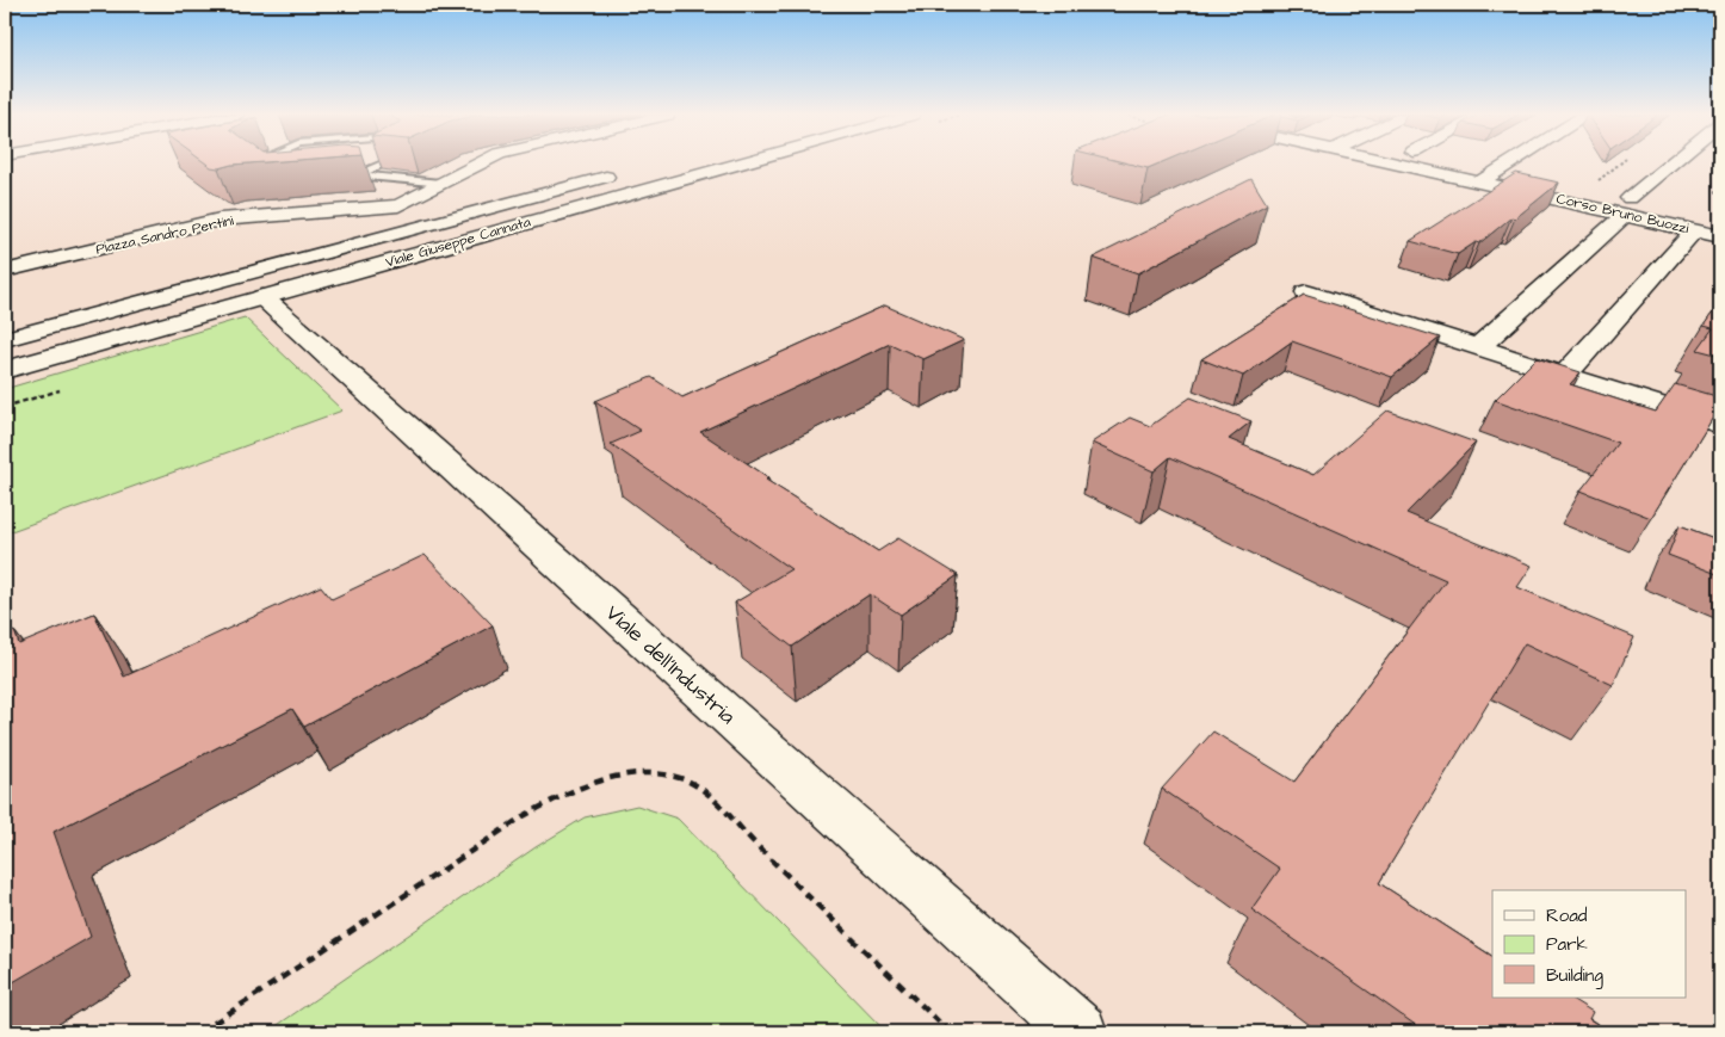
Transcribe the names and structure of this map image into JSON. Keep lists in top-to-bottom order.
{
  "streets": {
    "street": [
      "Corso Bruno Buozzi",
      "Piazza Sandro Pertini",
      "Viale Giuseppe Cannata",
      "Viale dell'Industria"
    ]
  },
  "crossings": [
    ["Viale Giuseppe Cannata", "Viale dell'Industria"]
  ],
  "legend": ["Road", "Park", "Building"]
}
